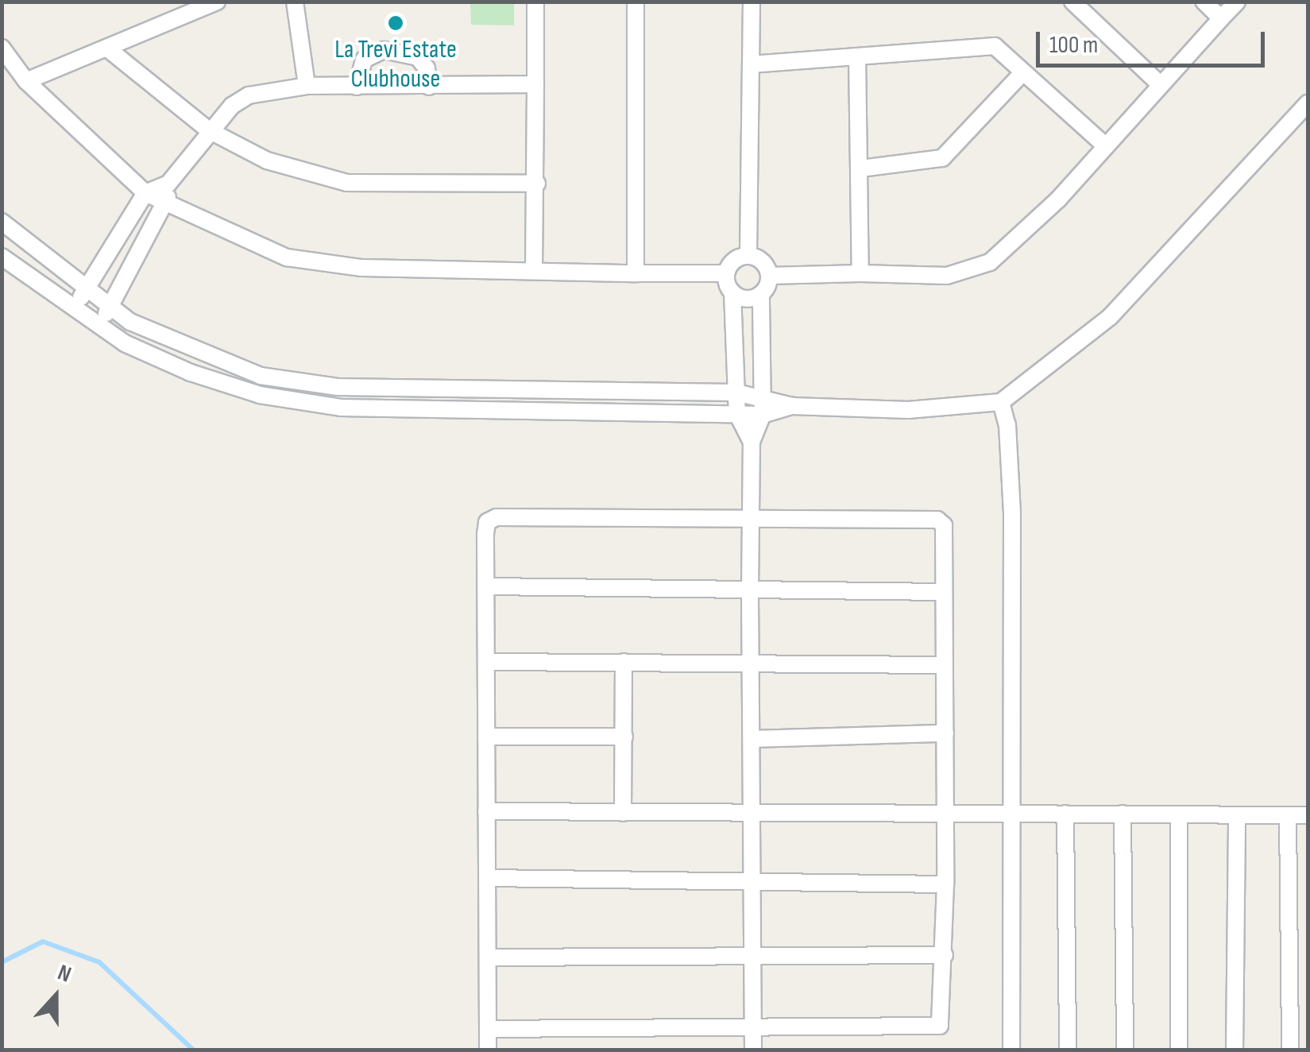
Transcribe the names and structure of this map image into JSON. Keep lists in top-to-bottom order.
{
  "places": ["La Trevi Estate Clubhouse"],
  "scale_bar": "100 m",
  "north": "top"
}
